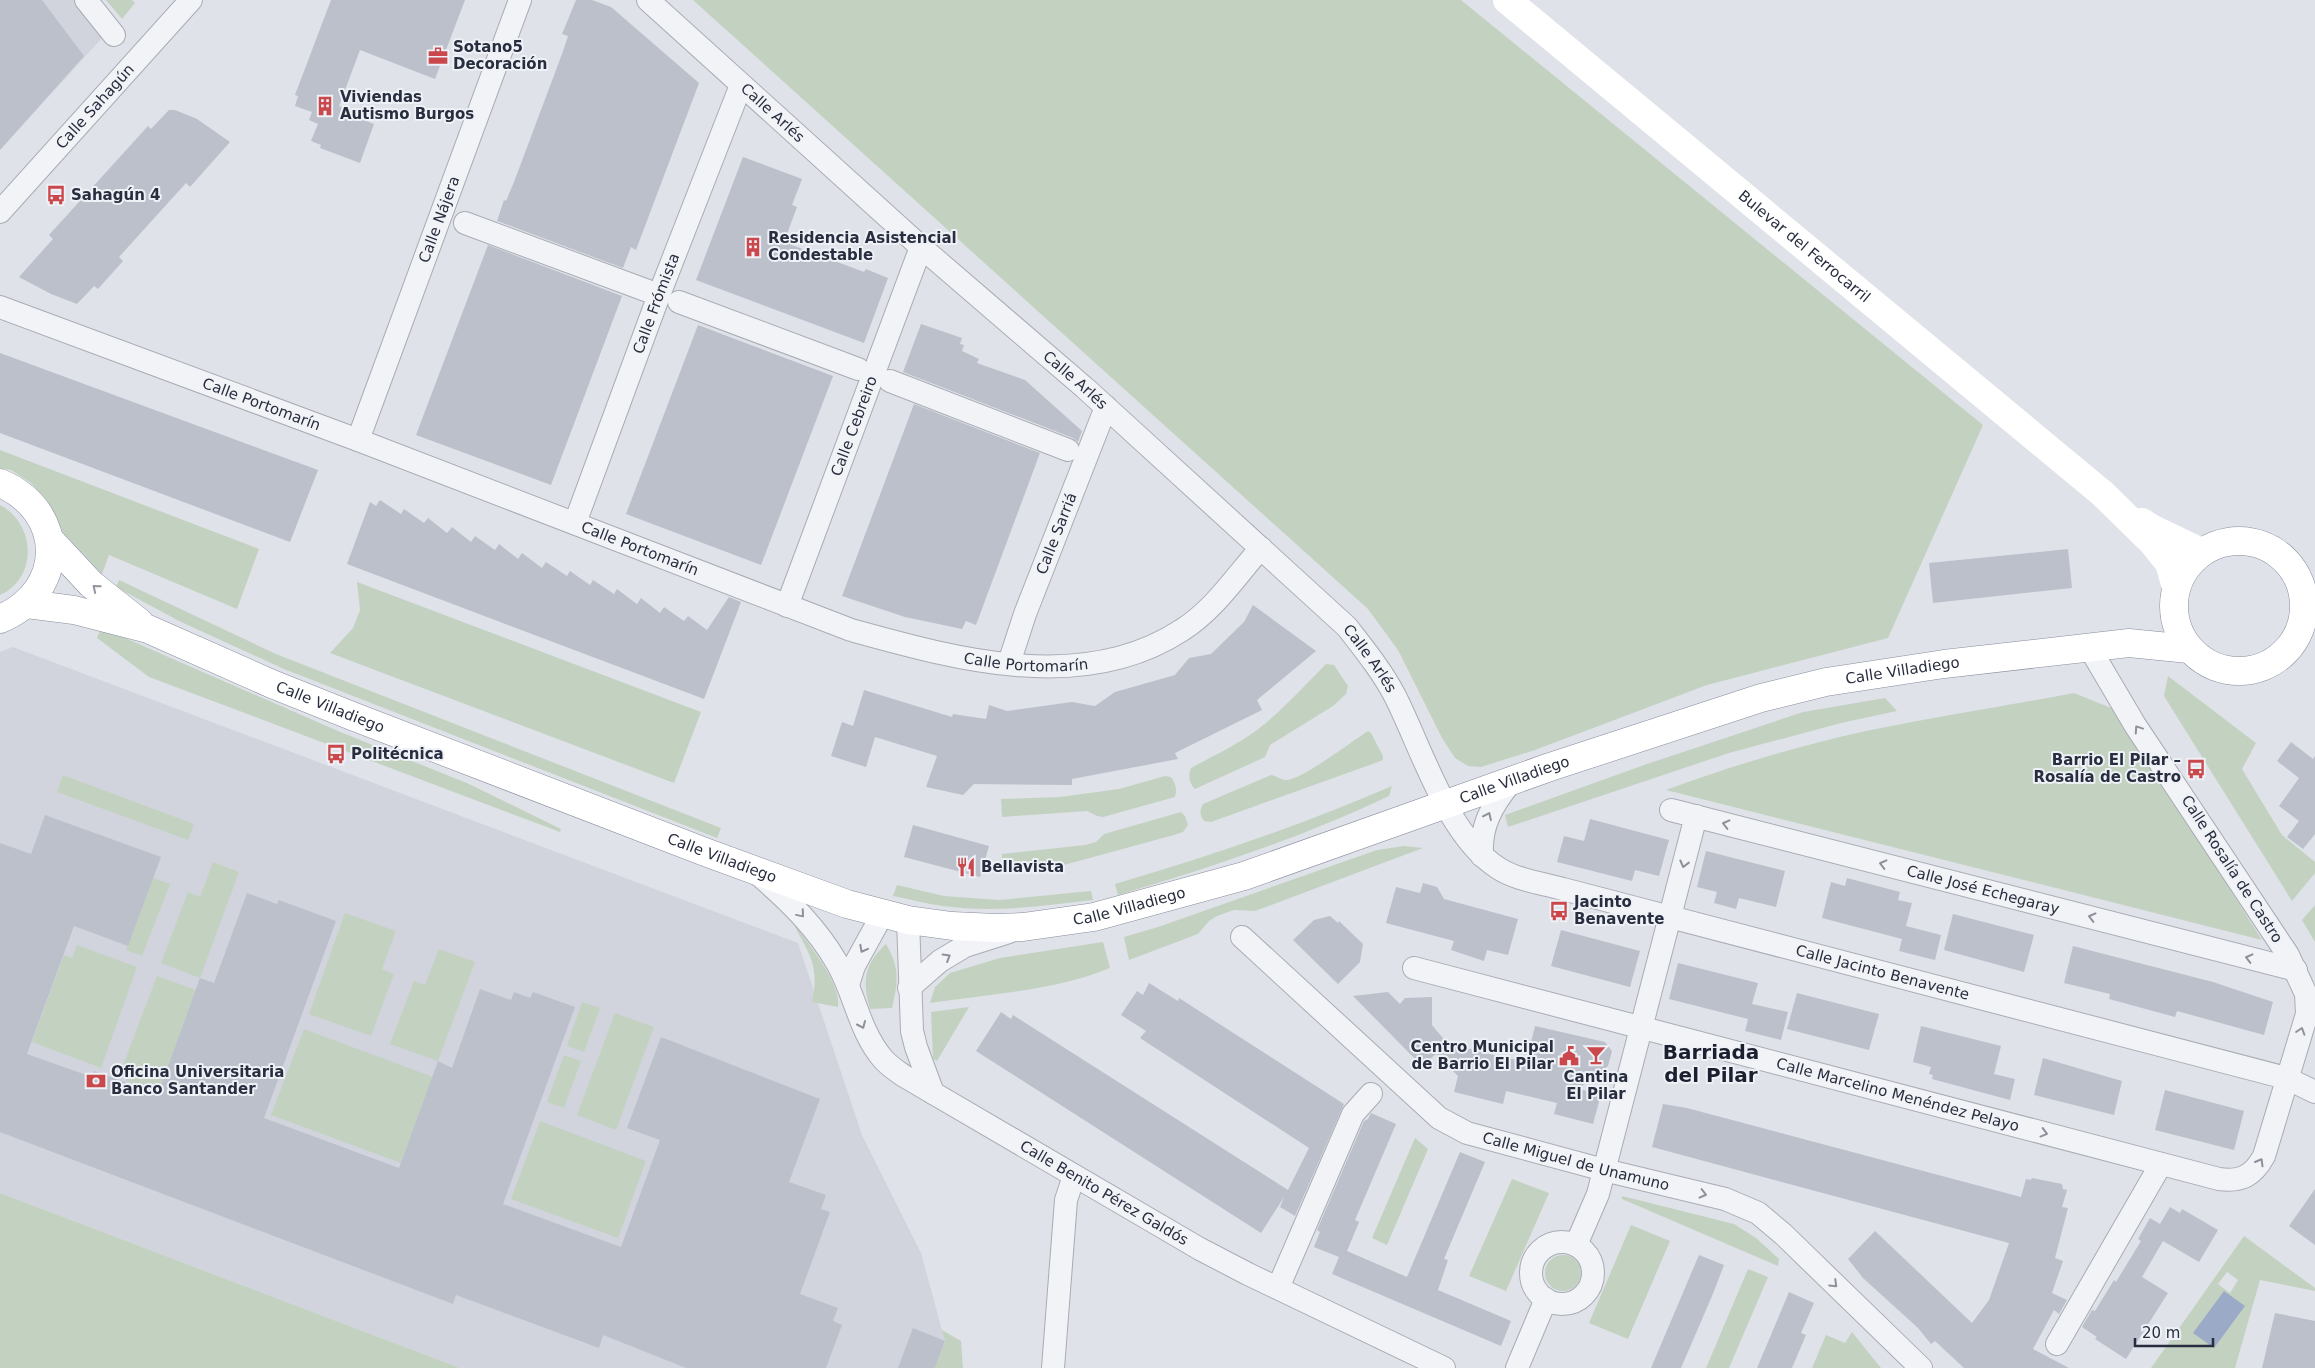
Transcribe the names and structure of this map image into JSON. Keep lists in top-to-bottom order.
{
  "streets": {
    "main road": ["Bulevar del Ferrocarril", "Calle Villadiego"],
    "street": [
      "Calle Sahagún",
      "Calle Arlés",
      "Calle Nájera",
      "Calle Frómista",
      "Calle Portomarín",
      "Calle Cebreiro",
      "Calle Sarriá",
      "Calle Rosalía de Castro",
      "Calle José Echegaray",
      "Calle Jacinto Benavente",
      "Calle Marcelino Menéndez Pelayo",
      "Calle Miguel de Unamuno",
      "Calle Benito Pérez Galdós"
    ]
  },
  "crossings": [
    ["Calle Arlés", "Calle Frómista"],
    ["Calle Arlés", "Calle Portomarín"],
    ["Calle Arlés", "Calle Cebreiro"],
    ["Calle Arlés", "Calle Sarriá"],
    ["Calle Arlés", "Calle Villadiego"],
    ["Calle Arlés", "Calle Jacinto Benavente"],
    ["Calle Nájera", "Calle Portomarín"],
    ["Bulevar del Ferrocarril", "Calle Villadiego"],
    ["Calle Frómista", "Calle Portomarín"],
    ["Calle Portomarín", "Calle Cebreiro"],
    ["Calle Portomarín", "Calle Sarriá"],
    ["Calle Villadiego", "Calle Rosalía de Castro"],
    ["Calle Villadiego", "Calle Jacinto Benavente"],
    ["Calle Villadiego", "Calle Benito Pérez Galdós"],
    ["Calle Rosalía de Castro", "Calle José Echegaray"],
    ["Calle Rosalía de Castro", "Calle Jacinto Benavente"],
    ["Calle Rosalía de Castro", "Calle Marcelino Menéndez Pelayo"],
    ["Calle Jacinto Benavente", "Calle Marcelino Menéndez Pelayo"]
  ],
  "one_way": [
    "Calle Rosalía de Castro",
    "Calle José Echegaray",
    "Calle Marcelino Menéndez Pelayo",
    "Calle Miguel de Unamuno"
  ],
  "districts": ["Barriada del Pilar"],
  "places": {
    "office": ["Sotano5 Decoración"],
    "building": ["Viviendas Autismo Burgos", "Residencia Asistencial Condestable"],
    "bus stop": [
      "Sahagún 4",
      "Politécnica",
      "Barrio El Pilar – Rosalía de Castro",
      "Jacinto Benavente"
    ],
    "restaurant": ["Bellavista"],
    "bar": ["Cantina El Pilar"],
    "public building": ["Centro Municipal de Barrio El Pilar"],
    "bank": ["Oficina Universitaria Banco Santander"]
  },
  "scale_bar": "20 m"
}
